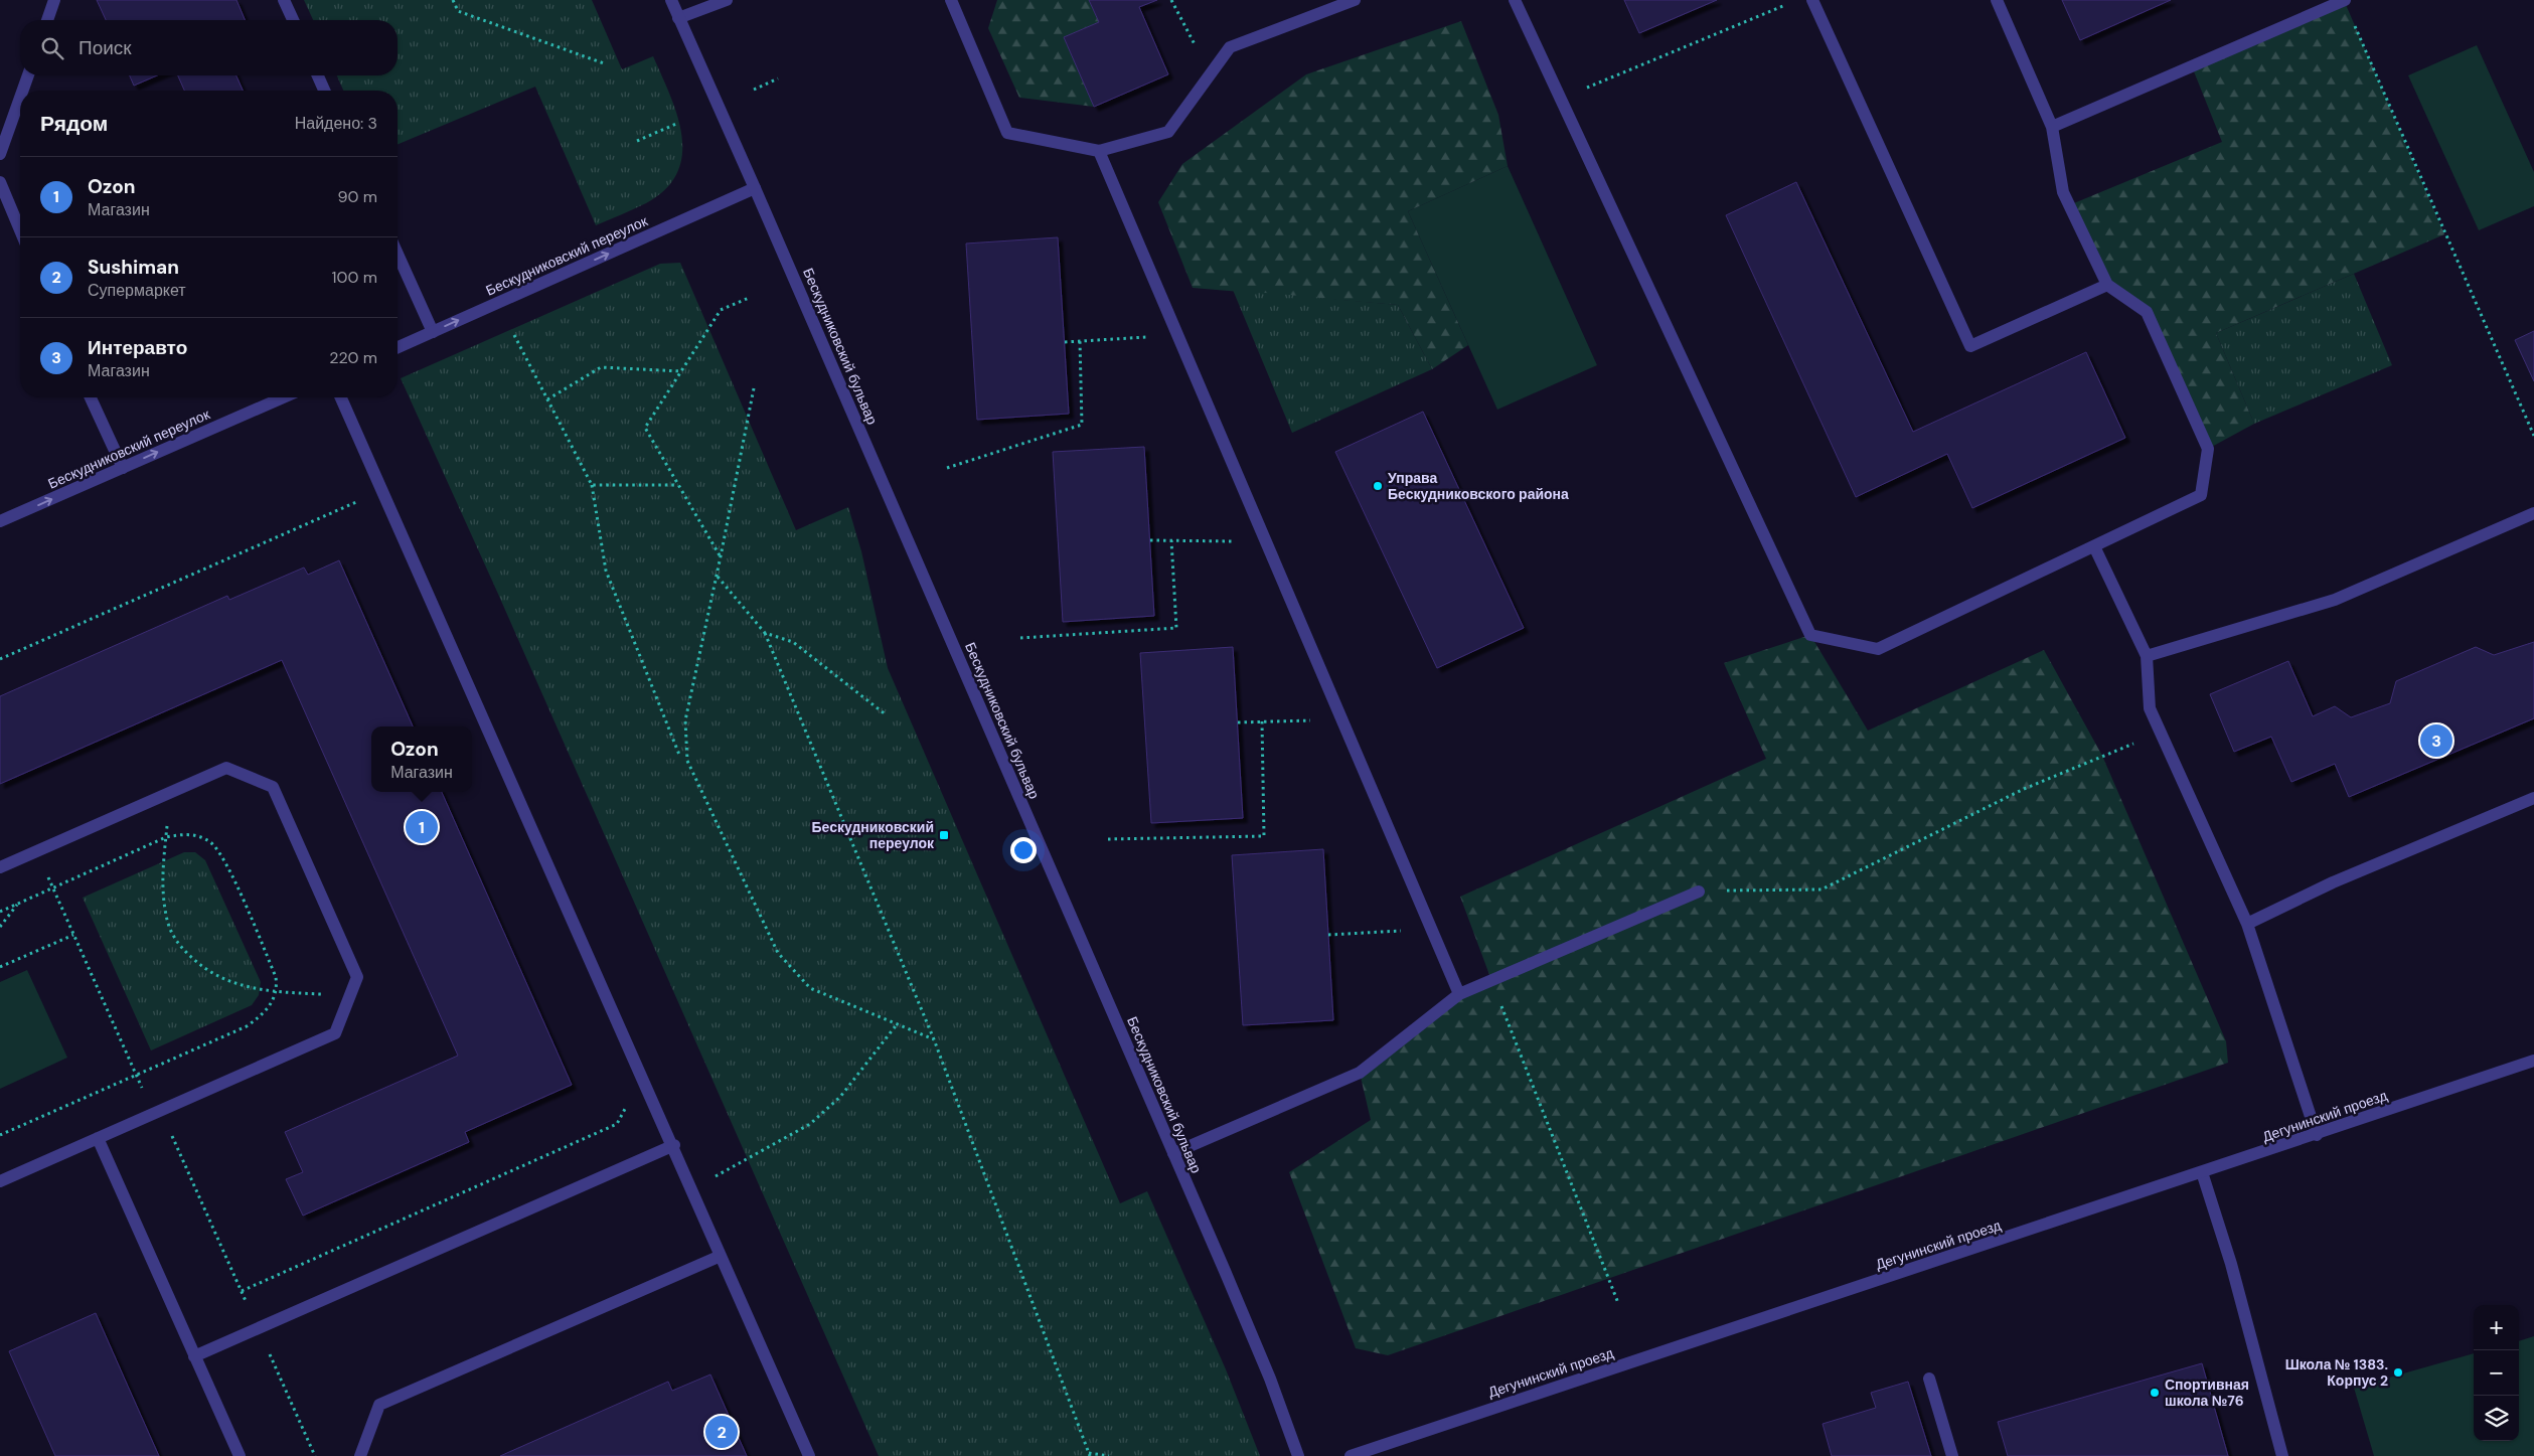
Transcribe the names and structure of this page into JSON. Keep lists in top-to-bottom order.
{
  "streets": {
    "street": ["Бескудниковский переулок", "Бескудниковский бульвар", "Дегунинский проезд"]
  },
  "crossings": [
    ["Бескудниковский переулок", "Бескудниковский бульвар"]
  ],
  "one_way": ["Бескудниковский переулок"],
  "places": {
    "other": ["Управа Бескудниковского района", "Школа № 1383. Корпус 2", "Спортивная школа №76"],
    "transit": ["Бескудниковский переулок"]
  },
  "page": {
    "search": "Поиск",
    "heading": ["Рядом", "Найдено: 3"],
    "list": [
      {
        "mark": "1",
        "name": "Ozon",
        "note": "Магазин",
        "value": "90 m"
      },
      {
        "mark": "2",
        "name": "Sushiman",
        "note": "Супермаркет",
        "value": "100 m"
      },
      {
        "mark": "3",
        "name": "Интеравто",
        "note": "Магазин",
        "value": "220 m"
      }
    ],
    "pins": ["3", "1", "2"],
    "popup": ["Ozon", "Магазин"],
    "map_buttons": ["+", "−"]
  }
}
